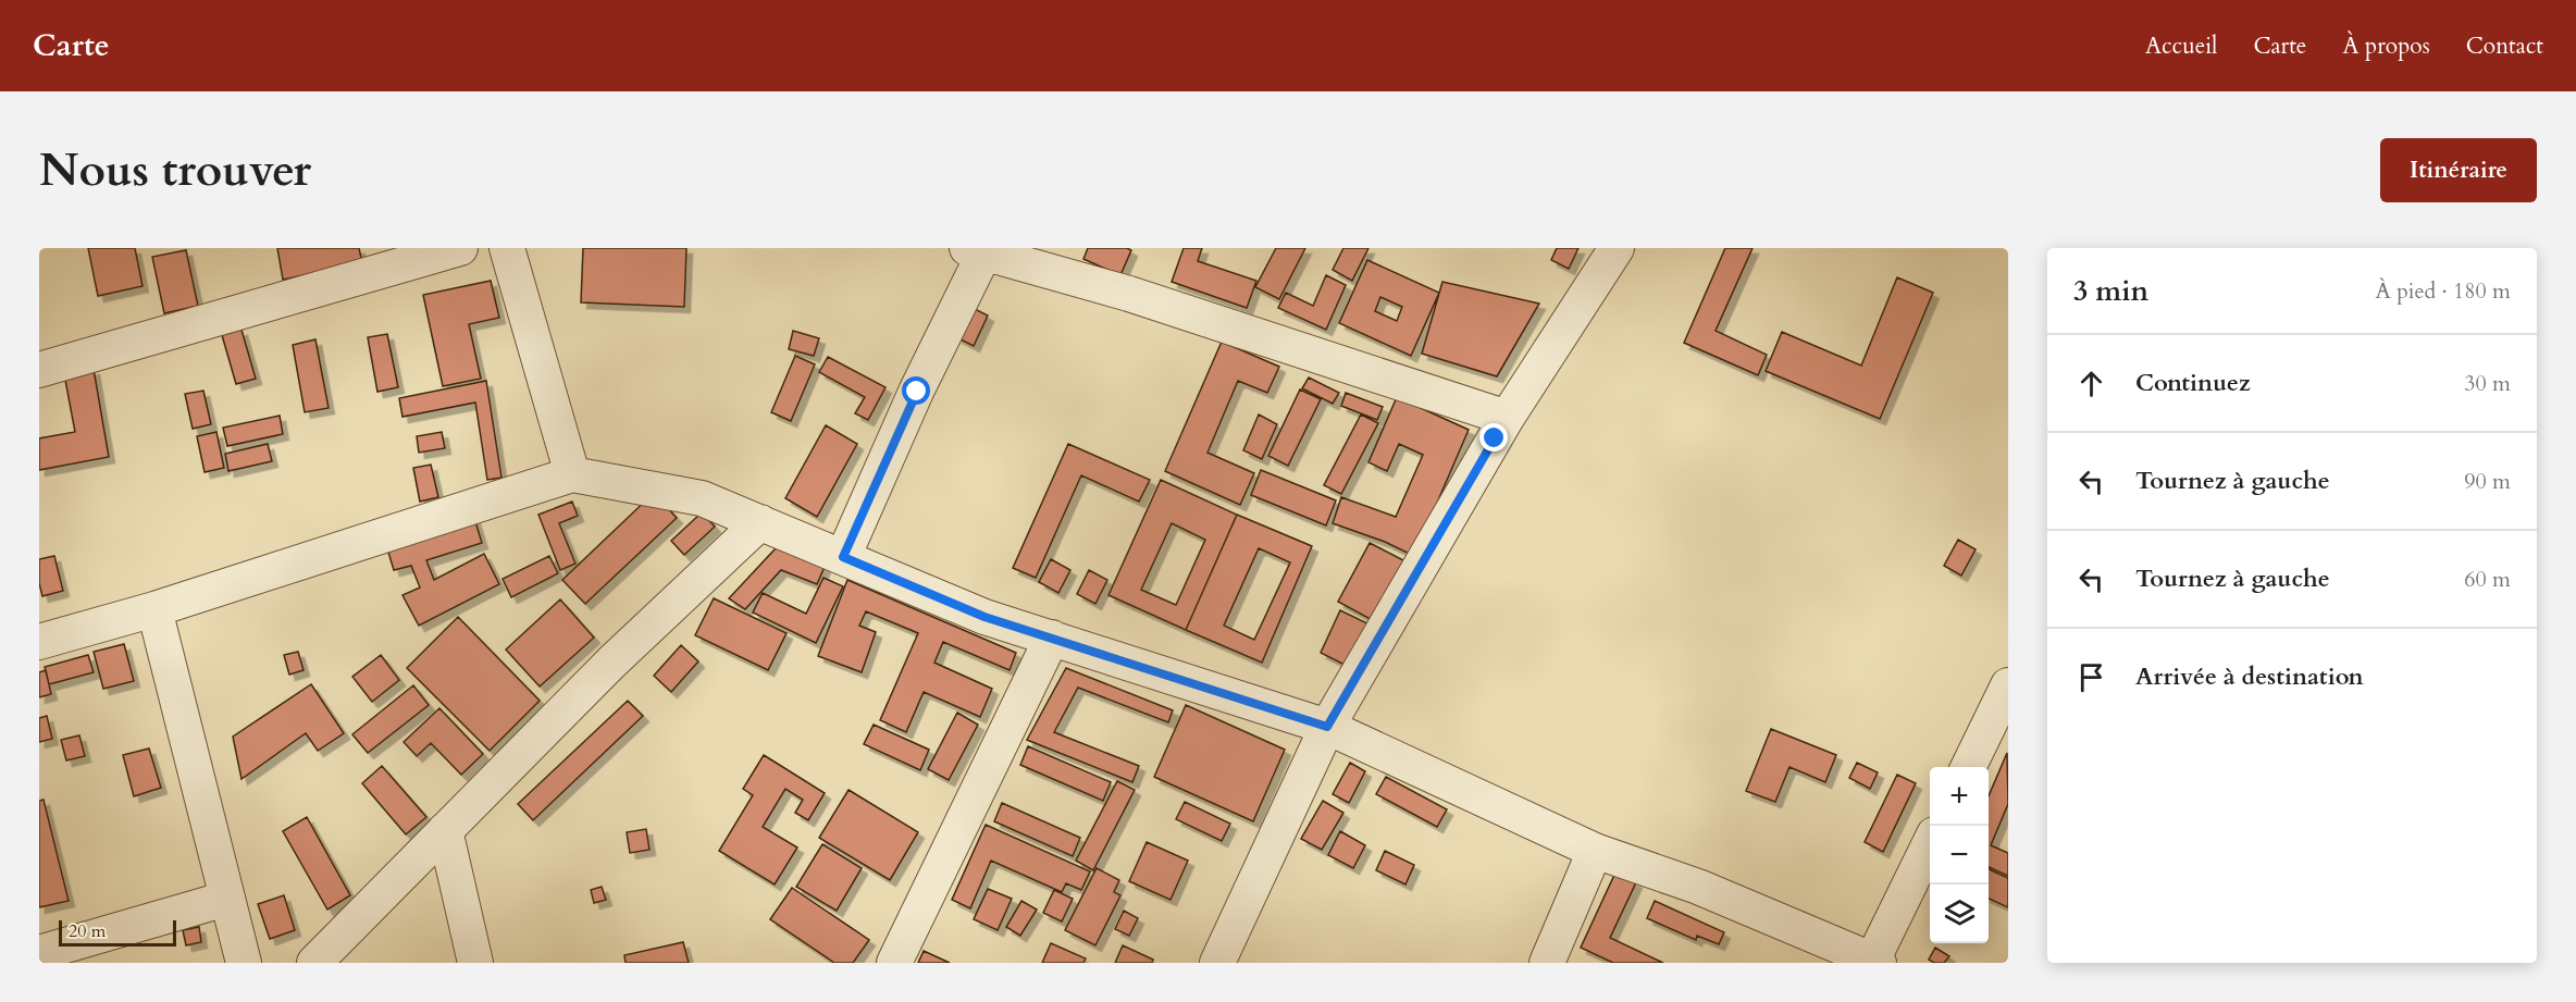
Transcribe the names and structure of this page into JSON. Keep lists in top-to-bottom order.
{
  "scale_bar": "20 m",
  "page": {
    "header": "Carte",
    "nav": [
      "Accueil",
      "Carte",
      "À propos",
      "Contact"
    ],
    "buttons": "Itinéraire",
    "title": "Nous trouver",
    "heading": ["3 min", "À pied · 180 m"],
    "list": [
      ["Continuez", "30 m"],
      ["Tournez à gauche", "90 m"],
      ["Tournez à gauche", "60 m"],
      "Arrivée à destination"
    ],
    "map_buttons": ["+", "−"],
    "scale": "20 m"
  }
}
